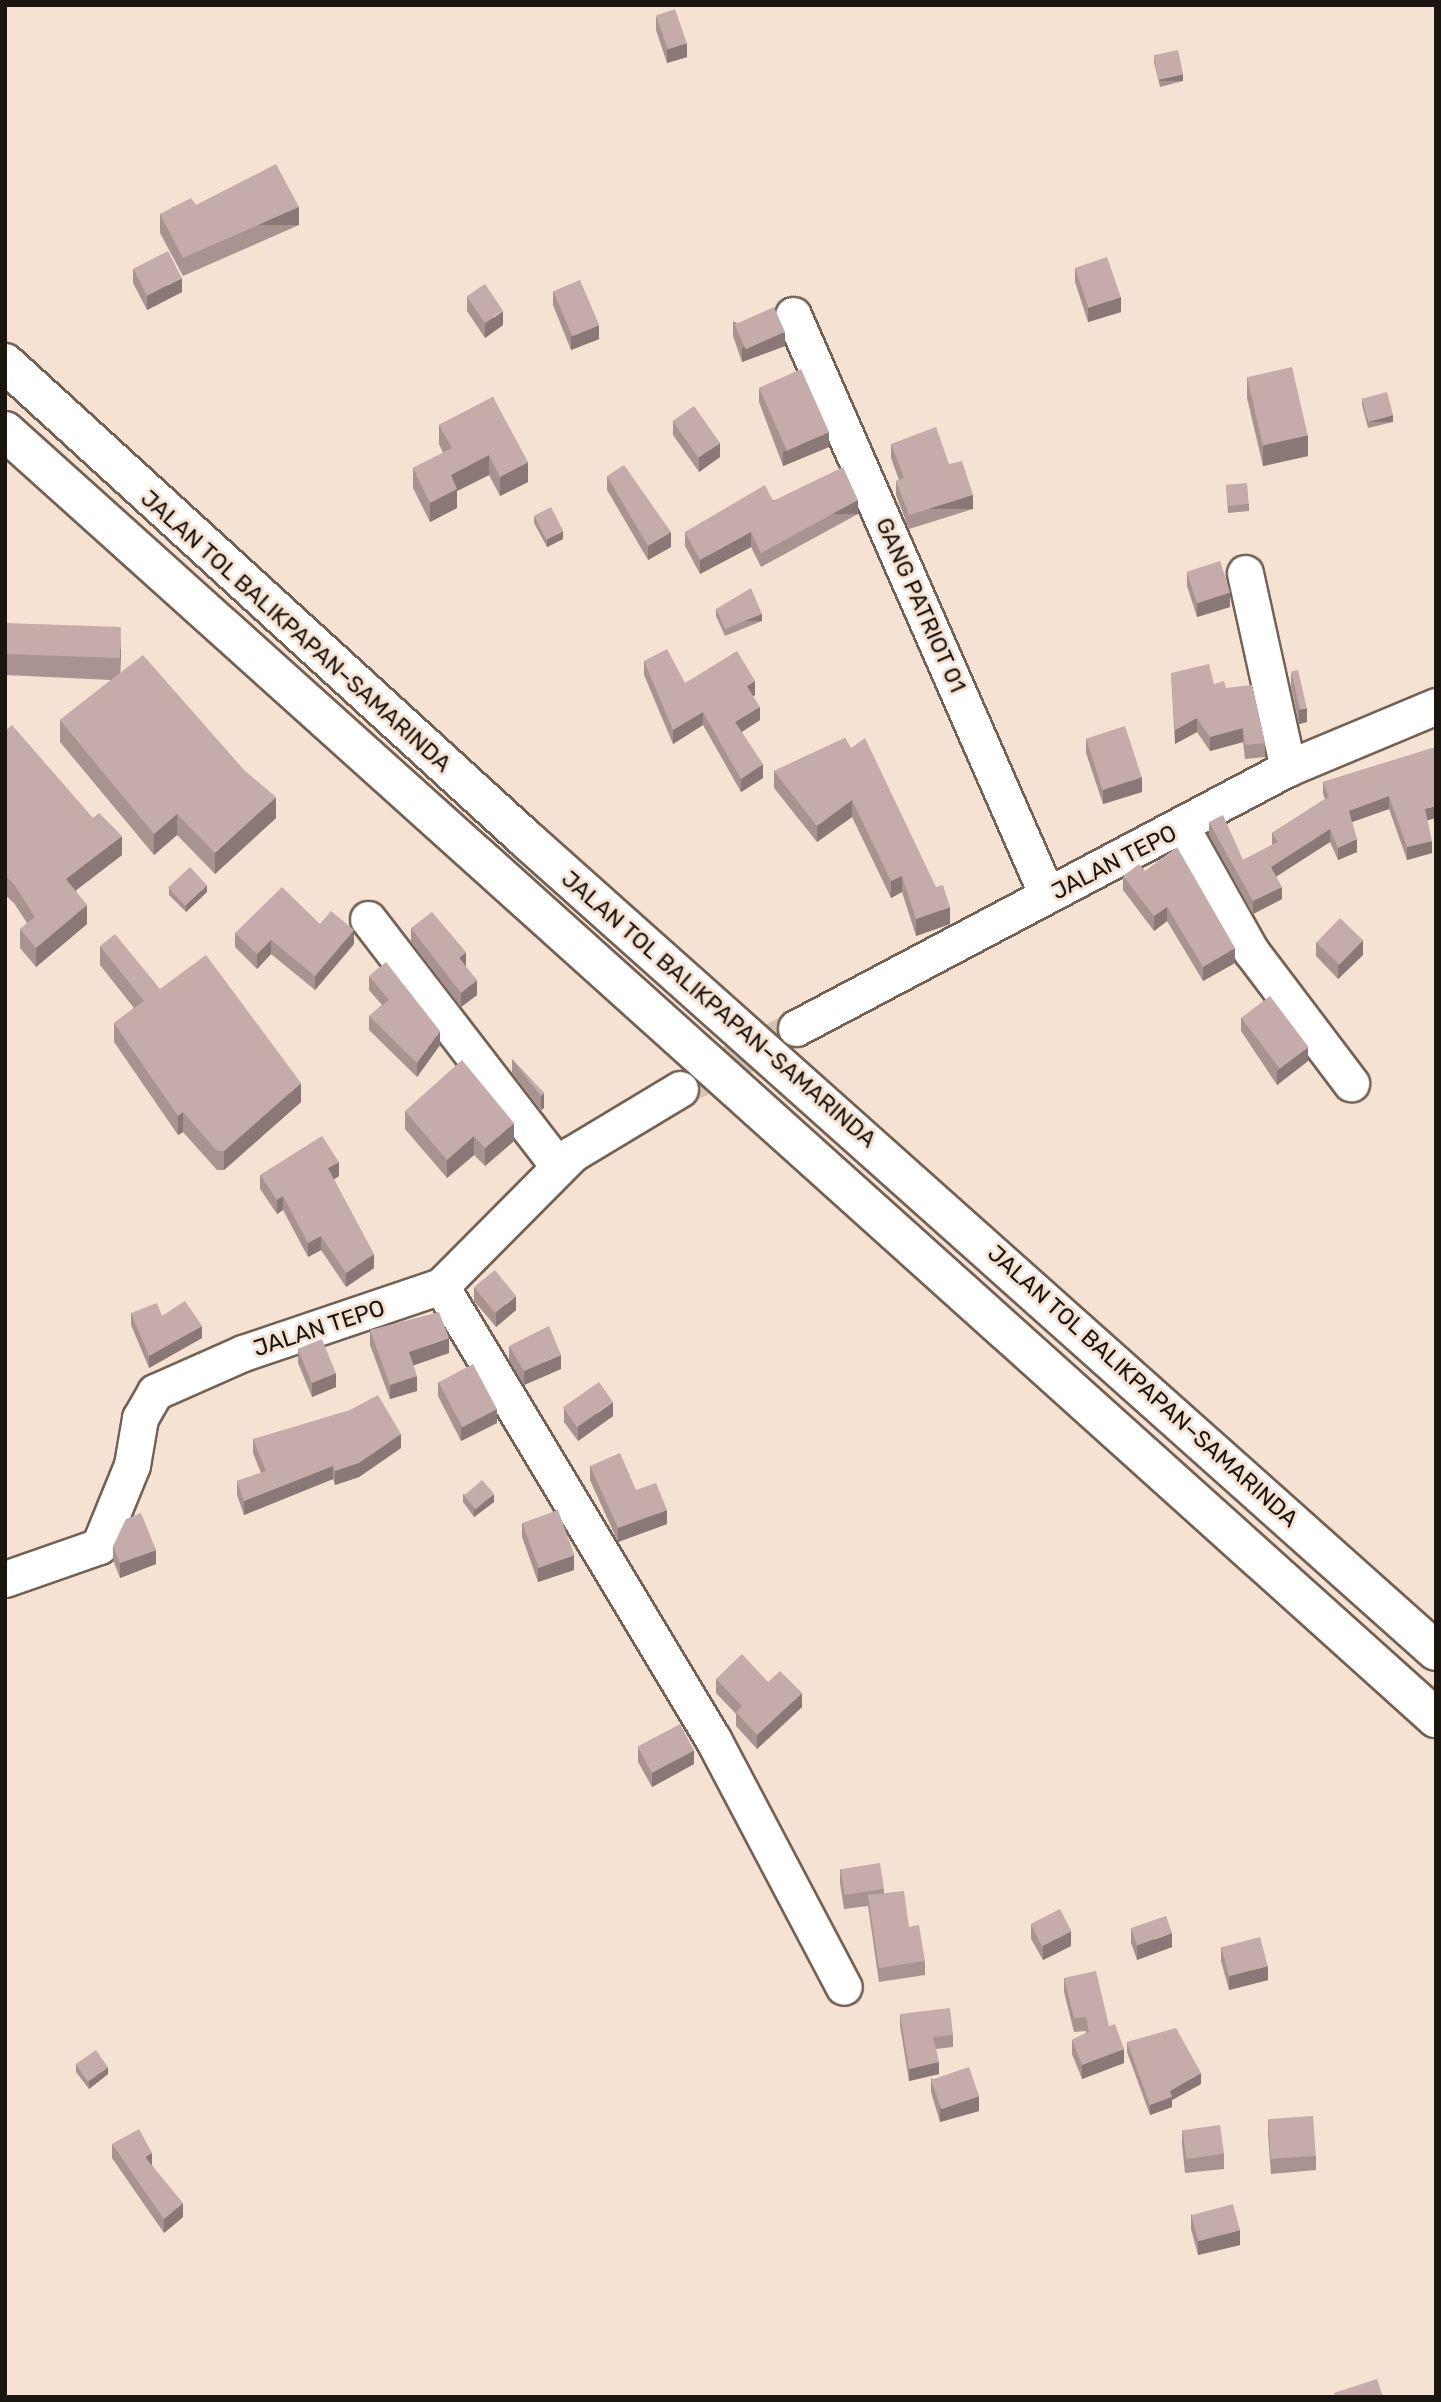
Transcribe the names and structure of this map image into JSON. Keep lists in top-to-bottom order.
{
  "streets": {
    "highway": ["JALAN TOL BALIKPAPAN–SAMARINDA"],
    "street": ["GANG PATRIOT 01", "JALAN TEPO"]
  },
  "crossings": [
    ["GANG PATRIOT 01", "JALAN TEPO"]
  ]
}
